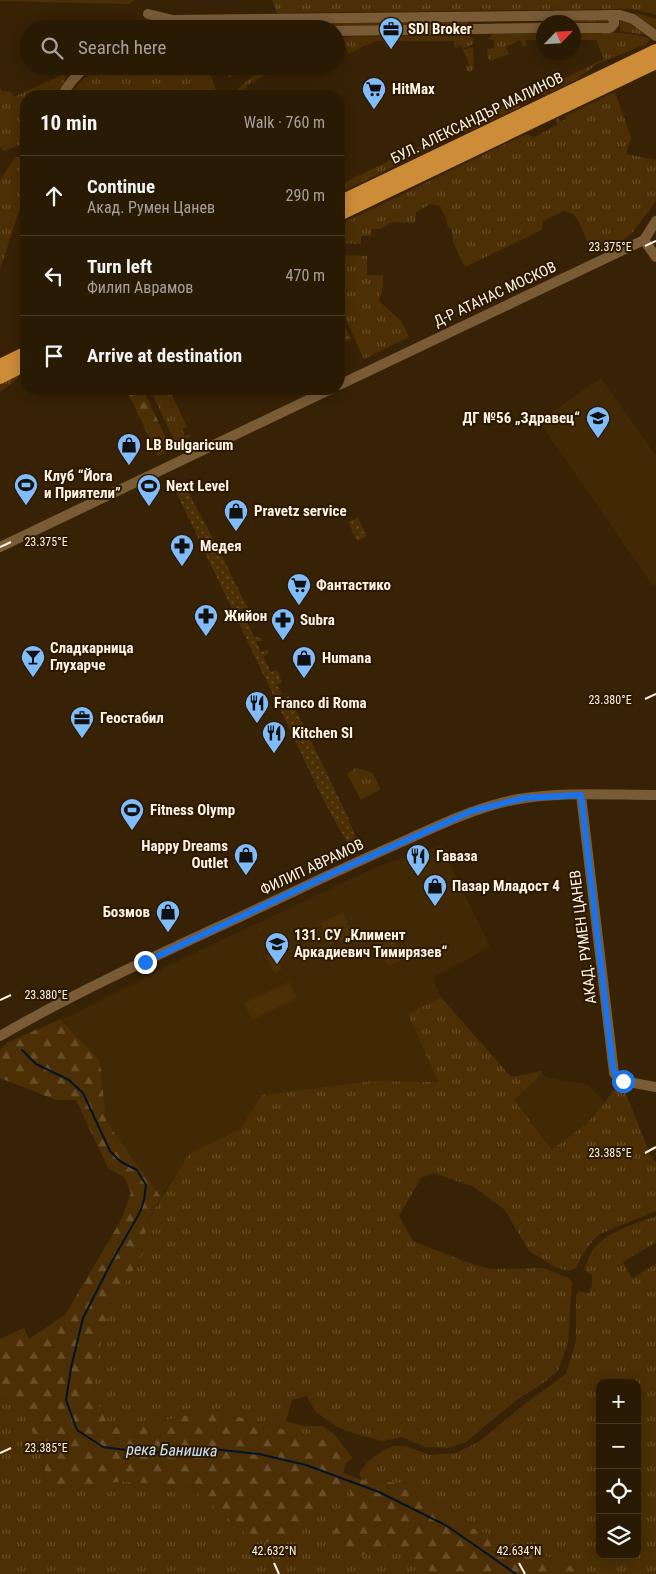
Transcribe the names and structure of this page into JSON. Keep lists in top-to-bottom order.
{
  "streets": {
    "main road": ["БУЛ. АЛЕКСАНДЪР МАЛИНОВ"],
    "street": ["Д-Р АТАНАС МОСКОВ", "ФИЛИП АВРАМОВ", "АКАД. РУМЕН ЦАНЕВ"]
  },
  "crossings": [
    ["ФИЛИП АВРАМОВ", "АКАД. РУМЕН ЦАНЕВ"]
  ],
  "water": ["река Банишка"],
  "places": {
    "office": ["SDI Broker", "Геостабил"],
    "supermarket": ["HitMax", "Фантастико"],
    "school or university": ["ДГ №56 „Здравец“", "131. СУ „Климент Аркадиевич Тимирязев“"],
    "shop": [
      "LB Bulgaricum",
      "Pravetz service",
      "Humana",
      "Happy Dreams Outlet",
      "Пазар Младост 4",
      "Бозмов"
    ],
    "sports": ["Клуб “Йога и Приятели”", "Next Level", "Fitness Olymp"],
    "pharmacy": ["Медея", "Жийон", "Subra"],
    "bar": ["Сладкарница Глухарче"],
    "restaurant": ["Franco di Roma", "Kitchen SI", "Гаваза"]
  },
  "north": "top right",
  "page": {
    "search": "Search here",
    "heading": ["10 min", "Walk · 760 m"],
    "list": [
      ["Continue", "Акад. Румен Цанев", "290 m"],
      ["Turn left", "Филип Аврамов", "470 m"],
      "Arrive at destination"
    ],
    "map_buttons": ["+", "−"]
  },
  "coordinates": [
    "23.375°E",
    "23.380°E",
    "23.385°E",
    "42.632°N",
    "42.634°N"
  ]
}
